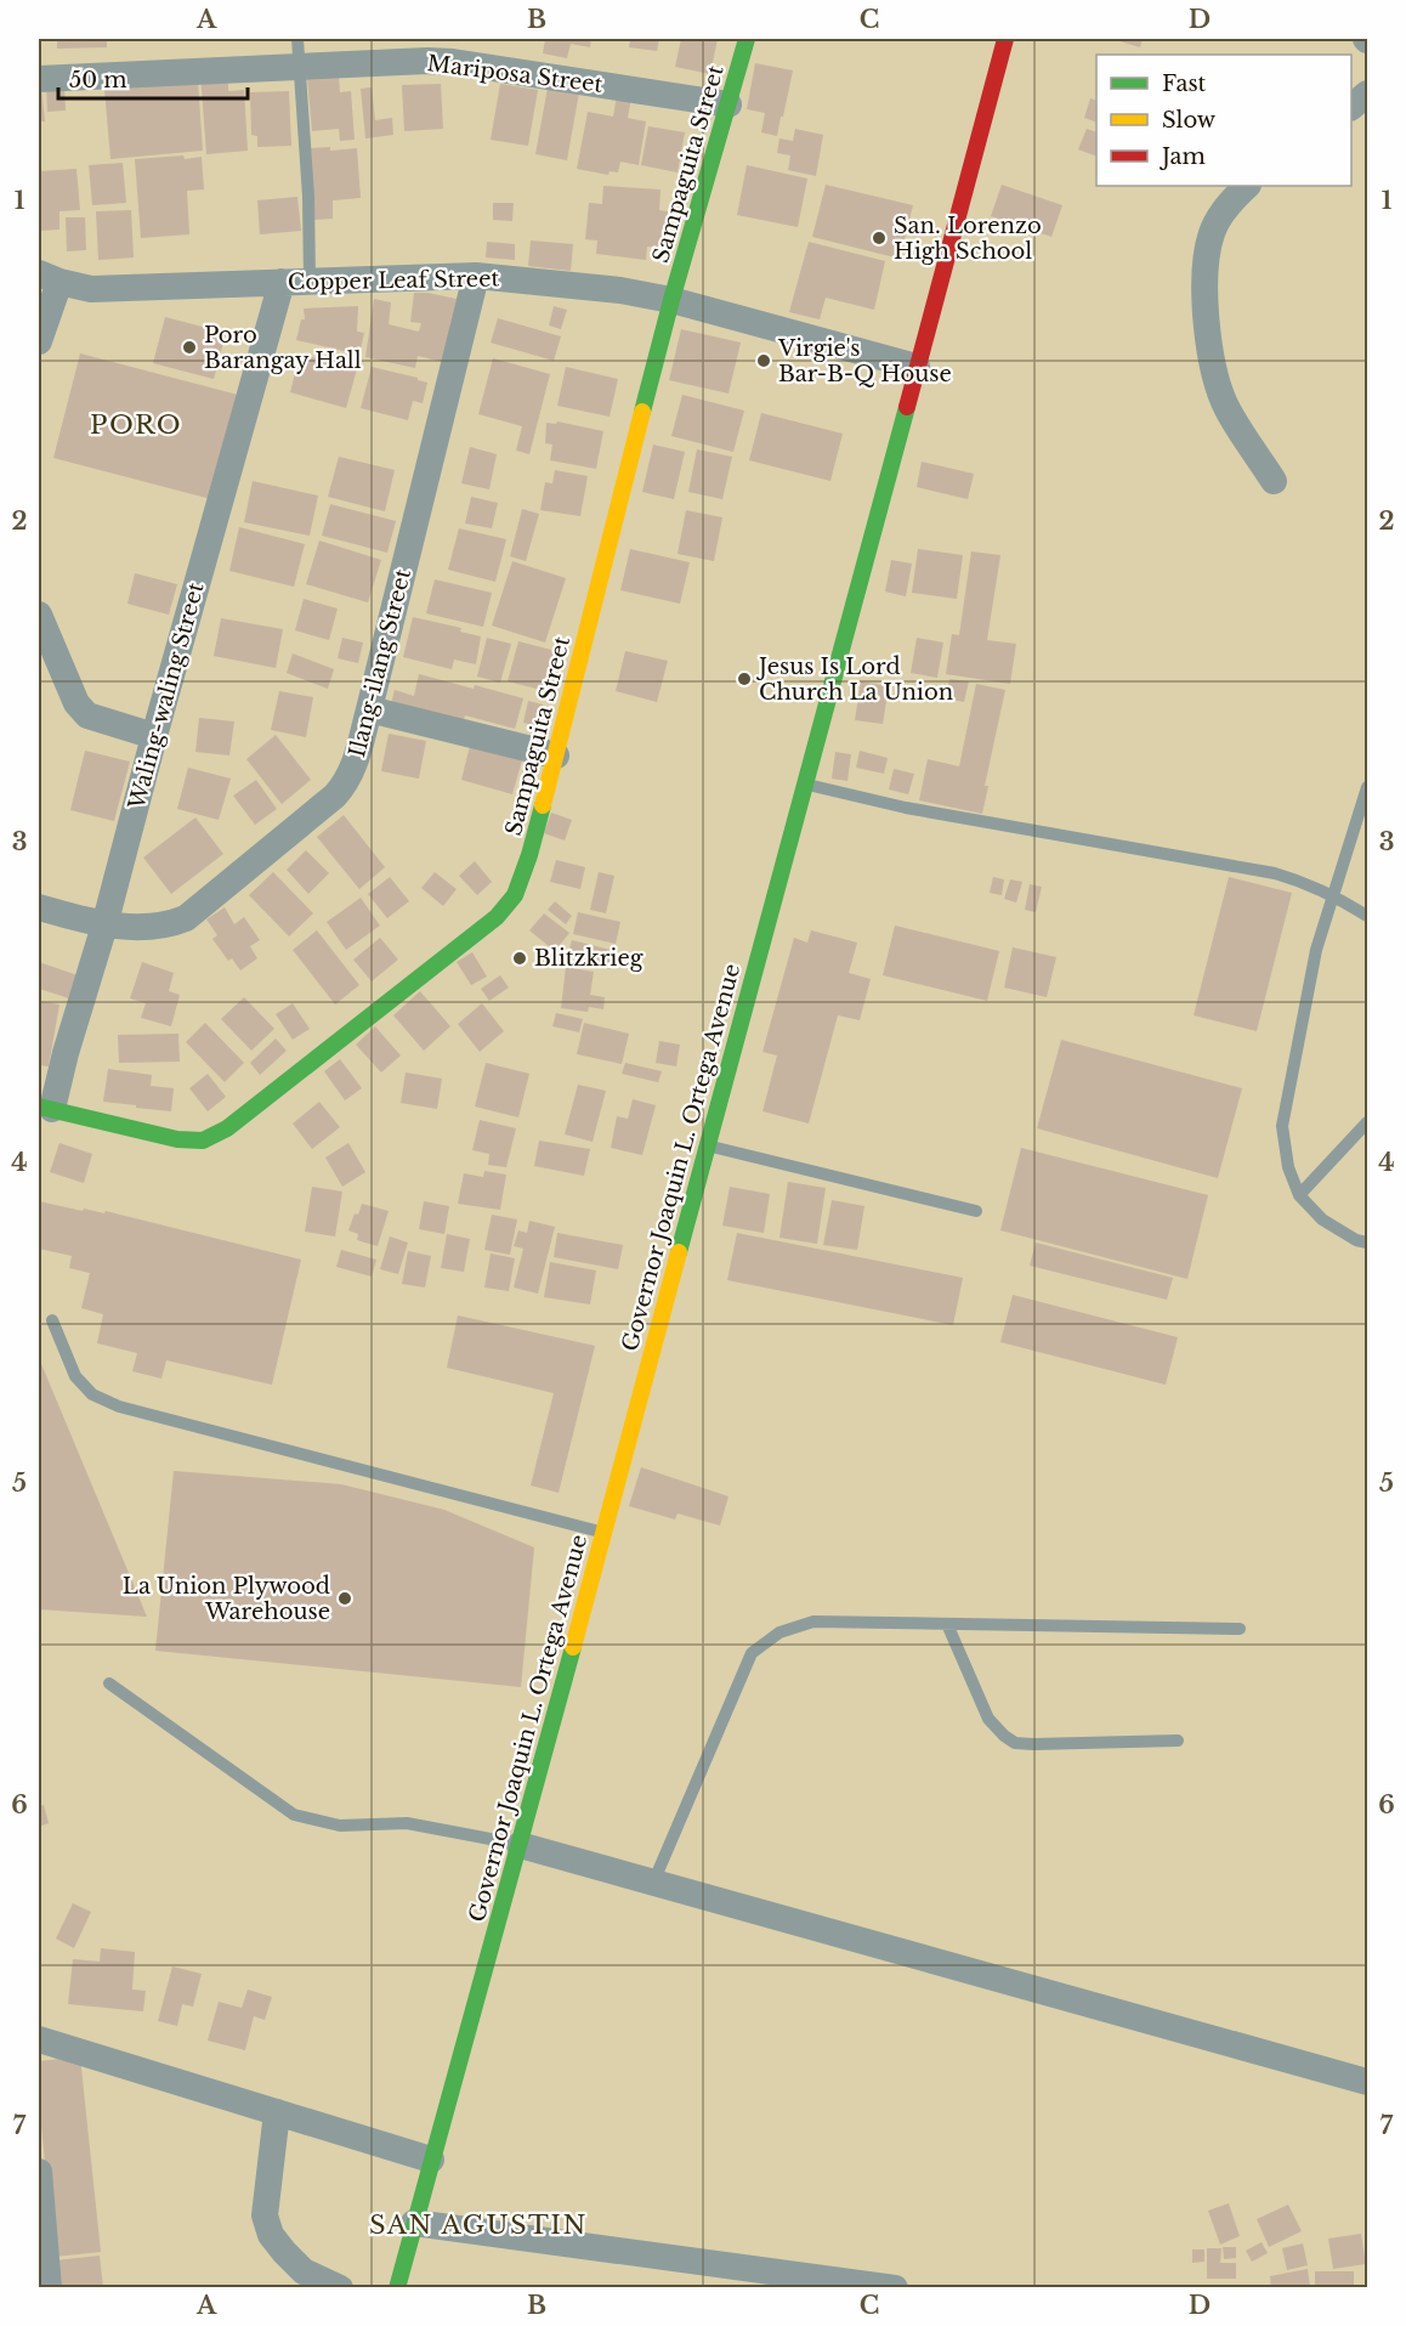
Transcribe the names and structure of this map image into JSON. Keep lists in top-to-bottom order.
{
  "streets": {
    "street": [
      "Mariposa Street",
      "Sampaguita Street",
      "Copper Leaf Street",
      "Ilang-ilang Street",
      "Waling-waling Street",
      "Governor Joaquin L. Ortega Avenue"
    ]
  },
  "crossings": [
    ["Mariposa Street", "Sampaguita Street"],
    ["Sampaguita Street", "Copper Leaf Street"],
    ["Sampaguita Street", "Waling-waling Street"],
    ["Copper Leaf Street", "Ilang-ilang Street"],
    ["Copper Leaf Street", "Waling-waling Street"],
    ["Copper Leaf Street", "Governor Joaquin L. Ortega Avenue"],
    ["Ilang-ilang Street", "Waling-waling Street"]
  ],
  "districts": ["PORO", "SAN AGUSTIN"],
  "places": [
    "San. Lorenzo High School",
    "Poro Barangay Hall",
    "Virgie's Bar-B-Q House",
    "Jesus Is Lord Church La Union",
    "Blitzkrieg",
    "La Union Plywood Warehouse"
  ],
  "legend": ["Fast", "Slow", "Jam"],
  "scale_bar": "50 m",
  "grid": {
    "columns": [
      "A",
      "B",
      "C",
      "D"
    ],
    "rows": [
      "1",
      "2",
      "3",
      "4",
      "5",
      "6",
      "7"
    ]
  }
}
